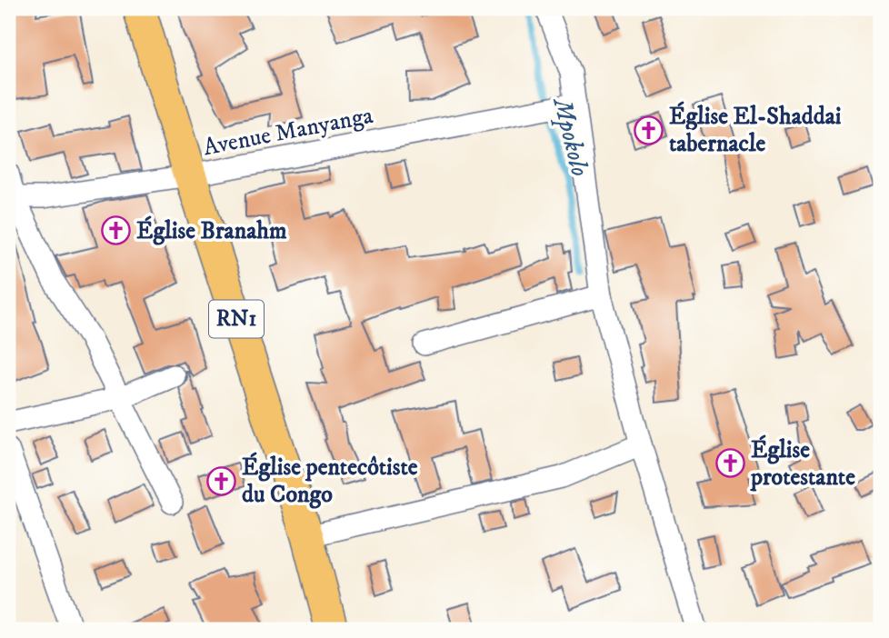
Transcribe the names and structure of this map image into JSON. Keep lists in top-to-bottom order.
{
  "streets": {
    "highway": ["RN1"],
    "street": ["Avenue Manyanga"]
  },
  "crossings": [
    ["Avenue Manyanga", "RN1"]
  ],
  "water": ["Mpokolo"],
  "places": {
    "church": [
      "Église El-Shaddai tabernacle",
      "Église Branahm",
      "Église protestante",
      "Église pentecôtiste du Congo"
    ]
  }
}
